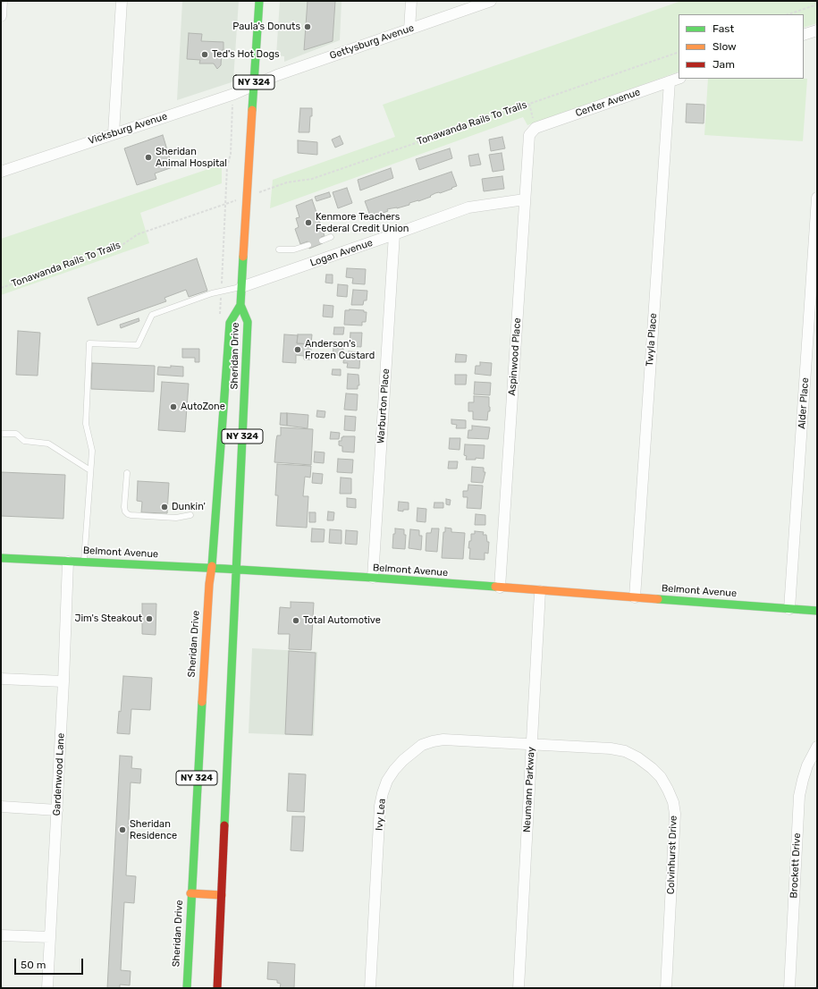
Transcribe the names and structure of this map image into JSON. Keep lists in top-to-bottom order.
{
  "streets": {
    "main road": ["NY 324", "Sheridan Drive", "Belmont Avenue"],
    "street": [
      "Gettysburg Avenue",
      "Center Avenue",
      "Vicksburg Avenue",
      "Logan Avenue",
      "Twyla Place",
      "Aspinwood Place",
      "Alder Place",
      "Warburton Place",
      "Gardenwood Lane",
      "Neumann Parkway",
      "Ivy Lea",
      "Colvinhurst Drive",
      "Brockett Drive"
    ],
    "path": ["Tonawanda Rails To Trails"]
  },
  "crossings": [
    ["Gettysburg Avenue", "Vicksburg Avenue"],
    ["Gettysburg Avenue", "Sheridan Drive"],
    ["Center Avenue", "Twyla Place"],
    ["Center Avenue", "Aspinwood Place"],
    ["Vicksburg Avenue", "Sheridan Drive"],
    ["Logan Avenue", "Sheridan Drive"],
    ["Logan Avenue", "Aspinwood Place"],
    ["Logan Avenue", "Warburton Place"],
    ["Twyla Place", "Belmont Avenue"],
    ["Sheridan Drive", "Belmont Avenue"],
    ["Aspinwood Place", "Belmont Avenue"],
    ["Alder Place", "Belmont Avenue"],
    ["Warburton Place", "Belmont Avenue"],
    ["Belmont Avenue", "Gardenwood Lane"],
    ["Belmont Avenue", "Neumann Parkway"],
    ["Neumann Parkway", "Ivy Lea"],
    ["Neumann Parkway", "Colvinhurst Drive"],
    ["Ivy Lea", "Colvinhurst Drive"]
  ],
  "places": [
    "Paula's Donuts",
    "Ted's Hot Dogs",
    "Sheridan Animal Hospital",
    "Kenmore Teachers Federal Credit Union",
    "Anderson's Frozen Custard",
    "AutoZone",
    "Dunkin'",
    "Jim's Steakout",
    "Total Automotive",
    "Sheridan Residence"
  ],
  "legend": ["Fast", "Slow", "Jam"],
  "scale_bar": "50 m"
}
